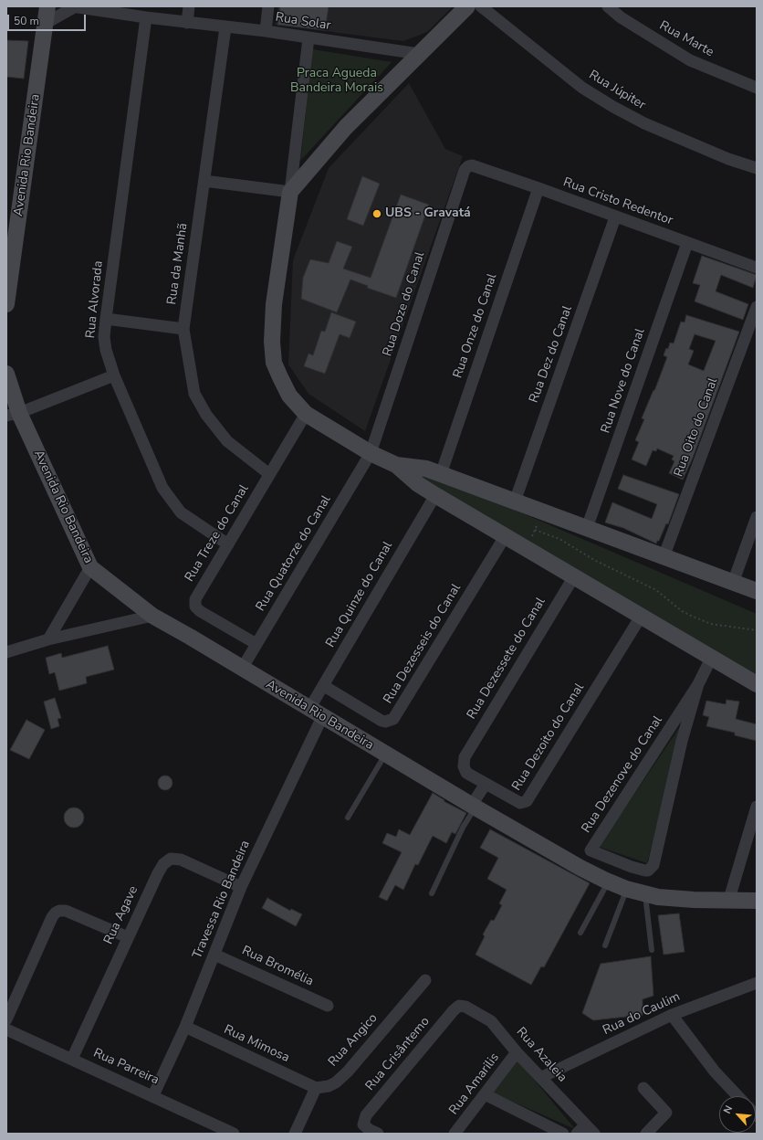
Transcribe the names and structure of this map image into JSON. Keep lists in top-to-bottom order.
{
  "streets": {
    "street": [
      "Rua Solar",
      "Rua Marte",
      "Rua Júpiter",
      "Avenida Rio Bandeira",
      "Rua Cristo Redentor",
      "Rua da Manhã",
      "Rua Alvorada",
      "Rua Doze do Canal",
      "Rua Onze do Canal",
      "Rua Dez do Canal",
      "Rua Nove do Canal",
      "Rua Oito do Canal",
      "Rua Treze do Canal",
      "Rua Quatorze do Canal",
      "Rua Quinze do Canal",
      "Rua Dezesseis do Canal",
      "Rua Dezessete do Canal",
      "Rua Dezoito do Canal",
      "Rua Dezenove do Canal",
      "Travessa Rio Bandeira",
      "Rua Agave",
      "Rua Bromélia",
      "Rua do Caulim",
      "Rua Angico",
      "Rua Mimosa",
      "Rua Crisântemo",
      "Rua Azaleia",
      "Rua Parreira",
      "Rua Amarilis"
    ]
  },
  "crossings": [
    ["Rua Solar", "Avenida Rio Bandeira"],
    ["Rua Solar", "Rua da Manhã"],
    ["Rua Solar", "Rua Alvorada"],
    ["Avenida Rio Bandeira", "Rua Quatorze do Canal"],
    ["Avenida Rio Bandeira", "Rua Quinze do Canal"],
    ["Avenida Rio Bandeira", "Travessa Rio Bandeira"],
    ["Rua Cristo Redentor", "Rua Doze do Canal"],
    ["Rua Cristo Redentor", "Rua Onze do Canal"],
    ["Rua Cristo Redentor", "Rua Dez do Canal"],
    ["Rua Cristo Redentor", "Rua Nove do Canal"],
    ["Rua da Manhã", "Rua Treze do Canal"],
    ["Rua Alvorada", "Rua Treze do Canal"],
    ["Rua Doze do Canal", "Rua Quatorze do Canal"],
    ["Rua Treze do Canal", "Rua Quatorze do Canal"],
    ["Rua Quinze do Canal", "Rua Dezesseis do Canal"],
    ["Rua Quinze do Canal", "Travessa Rio Bandeira"],
    ["Rua Dezessete do Canal", "Rua Dezoito do Canal"],
    ["Travessa Rio Bandeira", "Rua Agave"],
    ["Travessa Rio Bandeira", "Rua Bromélia"],
    ["Travessa Rio Bandeira", "Rua Mimosa"],
    ["Travessa Rio Bandeira", "Rua Parreira"],
    ["Rua Agave", "Rua Parreira"],
    ["Rua do Caulim", "Rua Azaleia"],
    ["Rua Angico", "Rua Mimosa"],
    ["Rua Crisântemo", "Rua Azaleia"],
    ["Rua Azaleia", "Rua Amarilis"]
  ],
  "parks": ["Praca Agueda Bandeira Morais"],
  "places": ["UBS - Gravatá"],
  "scale_bar": "50 m",
  "north": "top left"
}
